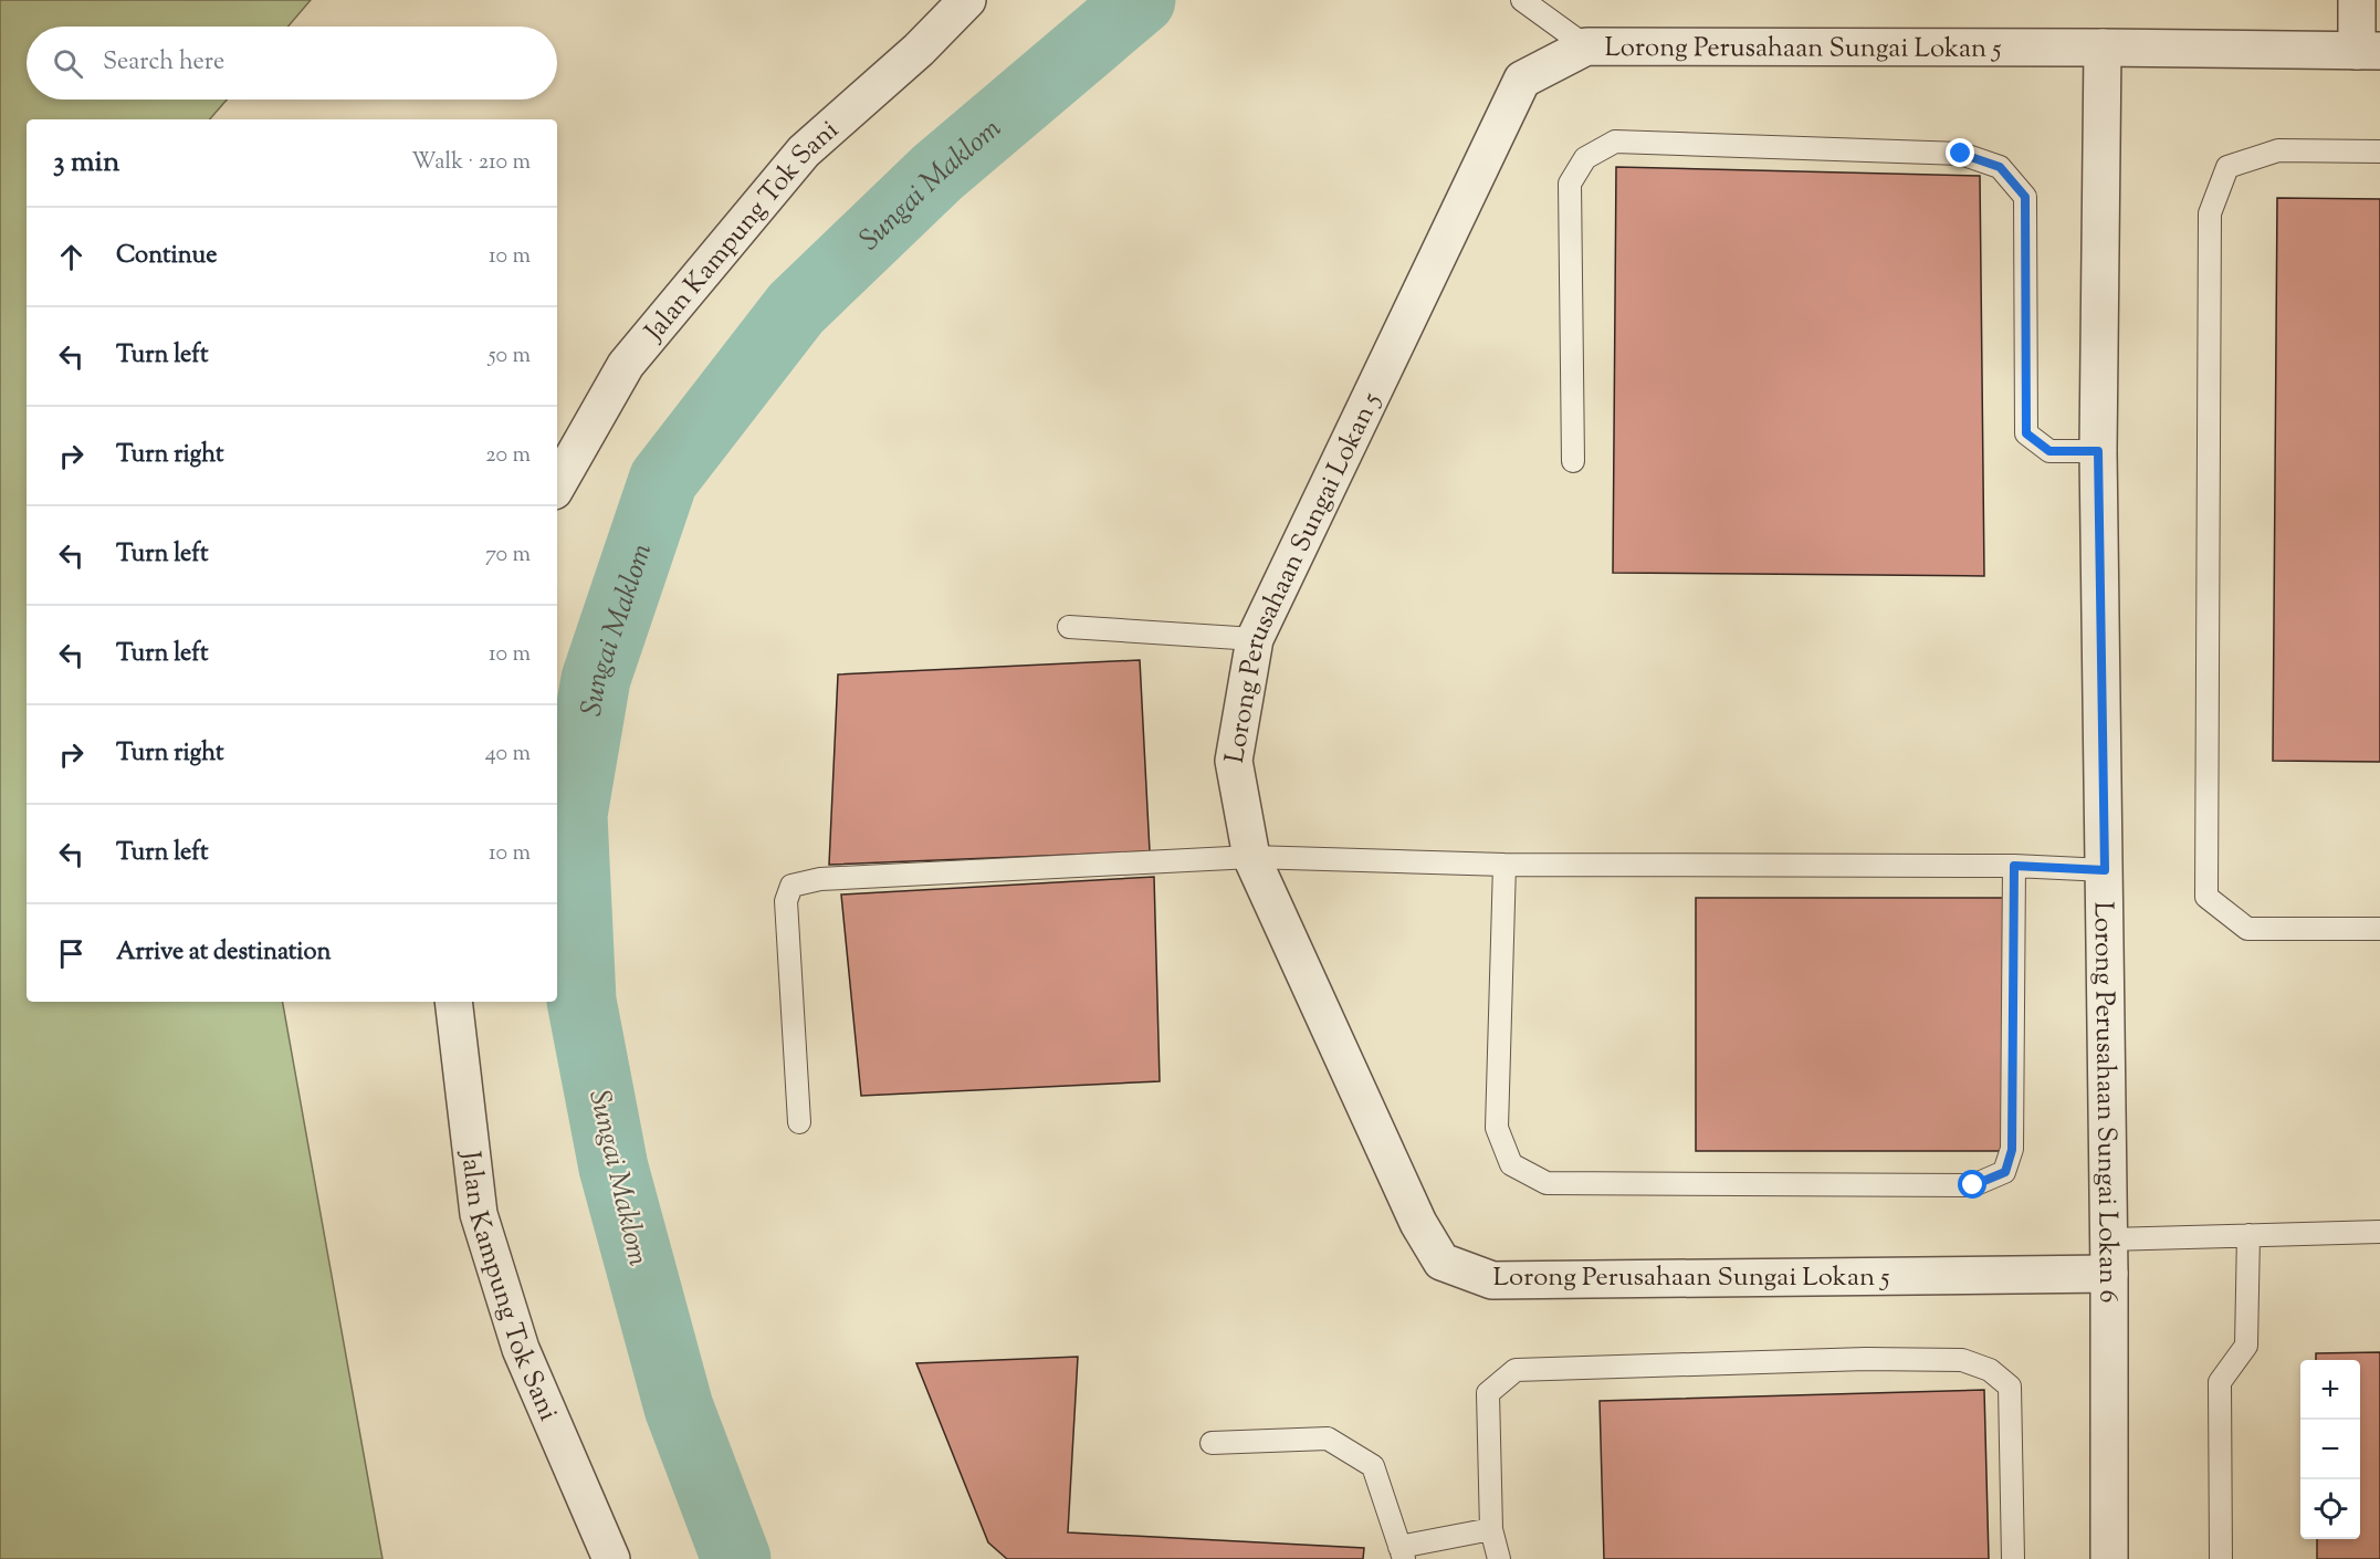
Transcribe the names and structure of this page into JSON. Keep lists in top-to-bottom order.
{
  "streets": {
    "street": ["Lorong Perusahaan Sungai Lokan 5", "Jalan Kampung Tok Sani", "Lorong Perusahaan Sungai Lokan 6"]
  },
  "crossings": [
    ["Lorong Perusahaan Sungai Lokan 5", "Lorong Perusahaan Sungai Lokan 6"]
  ],
  "water": ["Sungai Maklom"],
  "page": {
    "search": "Search here",
    "heading": ["3 min", "Walk · 210 m"],
    "list": [
      ["Continue", "10 m"],
      ["Turn left", "50 m"],
      ["Turn right", "20 m"],
      ["Turn left", "70 m"],
      ["Turn left", "10 m"],
      ["Turn right", "40 m"],
      ["Turn left", "10 m"],
      "Arrive at destination"
    ],
    "map_buttons": ["+", "−"]
  }
}
